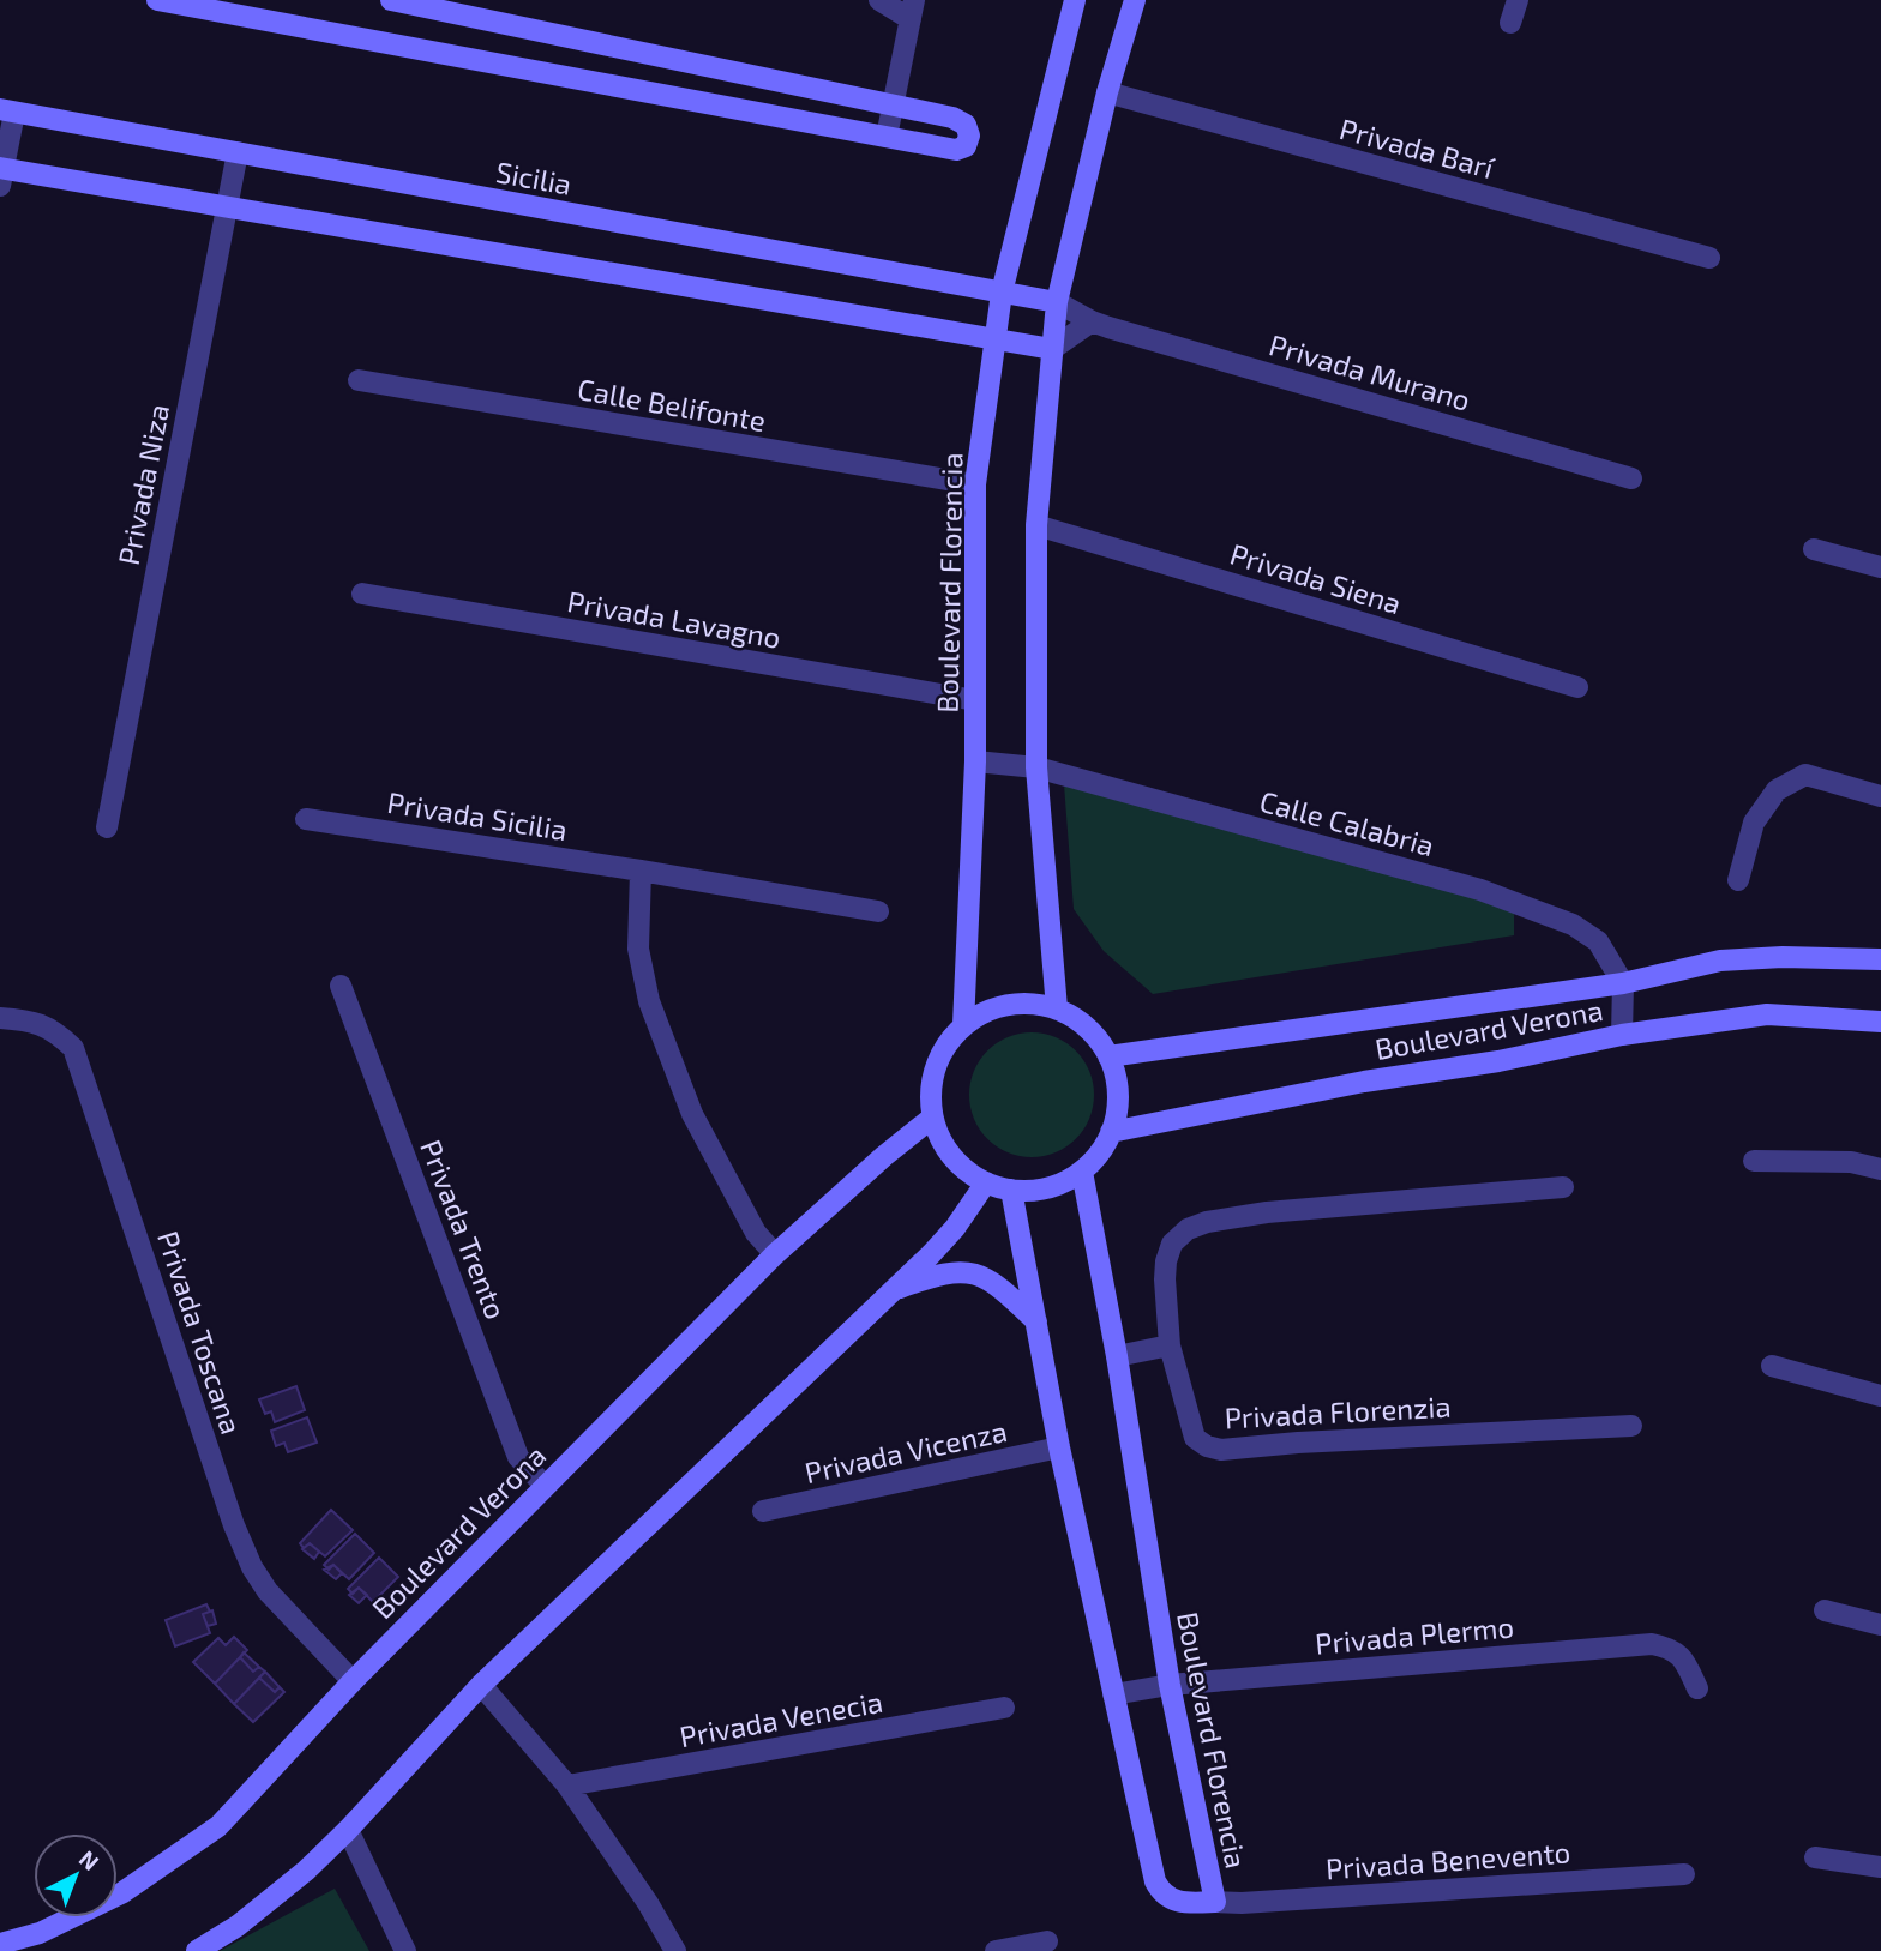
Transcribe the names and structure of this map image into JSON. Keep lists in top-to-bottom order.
{
  "streets": {
    "street": [
      "Privada Barí",
      "Sicilia",
      "Privada Murano",
      "Calle Belifonte",
      "Privada Niza",
      "Privada Siena",
      "Boulevard Florencia",
      "Privada Lavagno",
      "Privada Sicilia",
      "Calle Calabria",
      "Boulevard Verona",
      "Privada Trento",
      "Privada Toscana",
      "Privada Florenzia",
      "Privada Vicenza",
      "Privada Plermo",
      "Privada Venecia",
      "Privada Benevento"
    ]
  },
  "crossings": [
    ["Sicilia", "Privada Murano"],
    ["Sicilia", "Privada Niza"],
    ["Sicilia", "Boulevard Florencia"],
    ["Calle Belifonte", "Boulevard Florencia"],
    ["Boulevard Florencia", "Privada Lavagno"],
    ["Boulevard Florencia", "Calle Calabria"],
    ["Boulevard Florencia", "Boulevard Verona"],
    ["Boulevard Florencia", "Privada Vicenza"],
    ["Boulevard Florencia", "Privada Plermo"],
    ["Boulevard Florencia", "Privada Benevento"],
    ["Calle Calabria", "Boulevard Verona"],
    ["Boulevard Verona", "Privada Trento"],
    ["Boulevard Verona", "Privada Toscana"]
  ],
  "north": "top right"
}
